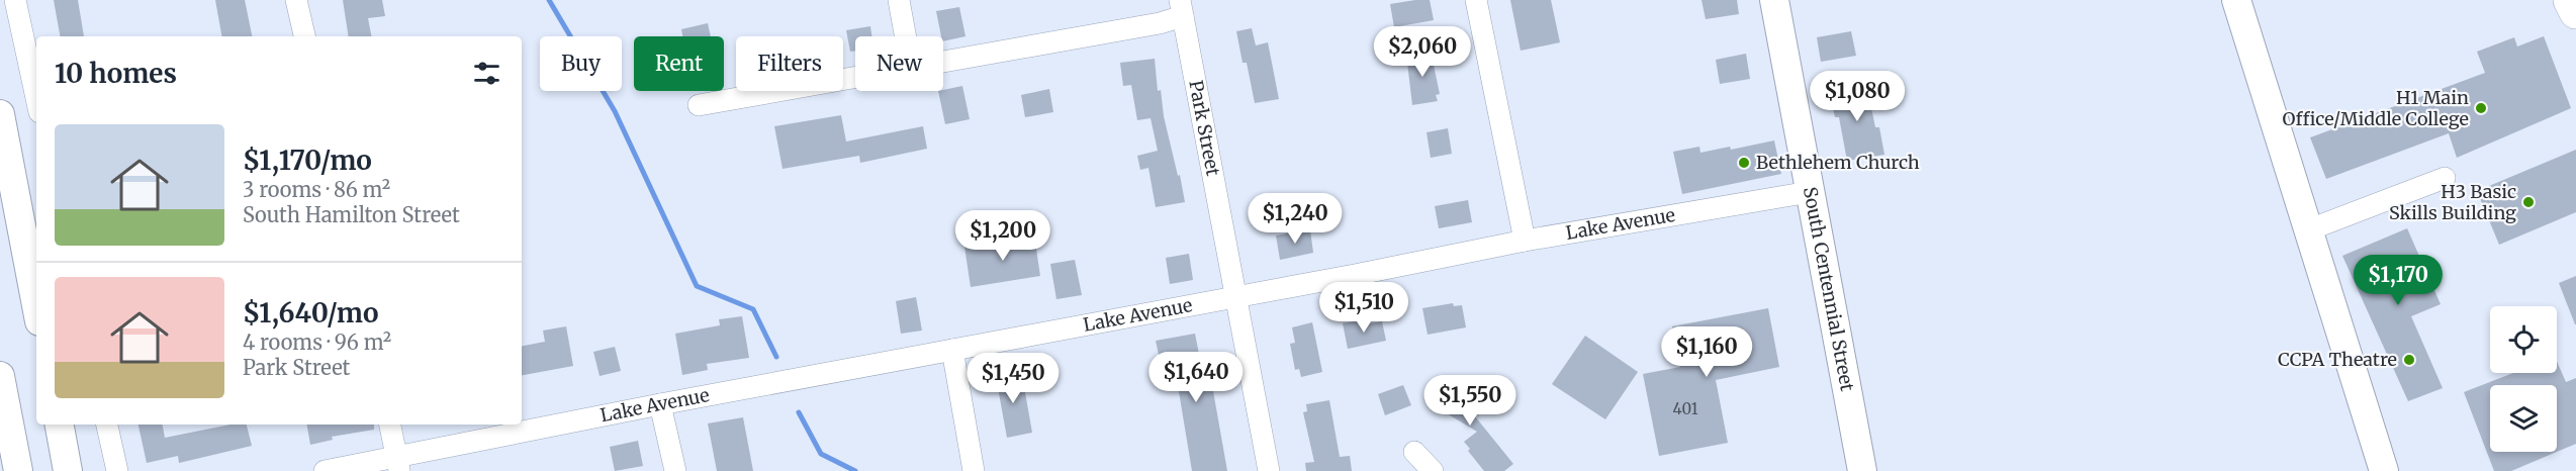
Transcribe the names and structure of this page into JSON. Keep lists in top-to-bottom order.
{
  "streets": {
    "street": ["Park Street", "Lake Avenue", "South Centennial Street"]
  },
  "crossings": [
    ["Park Street", "Lake Avenue"],
    ["Lake Avenue", "South Centennial Street"]
  ],
  "places": [
    "H1 Main Office/Middle College",
    "Bethlehem Church",
    "H3 Basic Skills Building",
    "CCPA Theatre"
  ],
  "house_numbers": ["401"],
  "page": {
    "price": [
      "$2,060",
      "$1,080",
      "$1,240",
      "$1,200",
      "$1,170",
      "$1,510",
      "$1,160",
      "$1,640",
      "$1,450",
      "$1,550"
    ],
    "chip": [
      "Buy",
      "Rent",
      "Filters",
      "New"
    ],
    "heading": "10 homes",
    "list": [
      {
        "name": "$1,170/mo",
        "note": "3 rooms · 86 m² · South Hamilton Street"
      },
      {
        "name": "$1,640/mo",
        "note": "4 rooms · 96 m² · Park Street"
      }
    ]
  }
}
